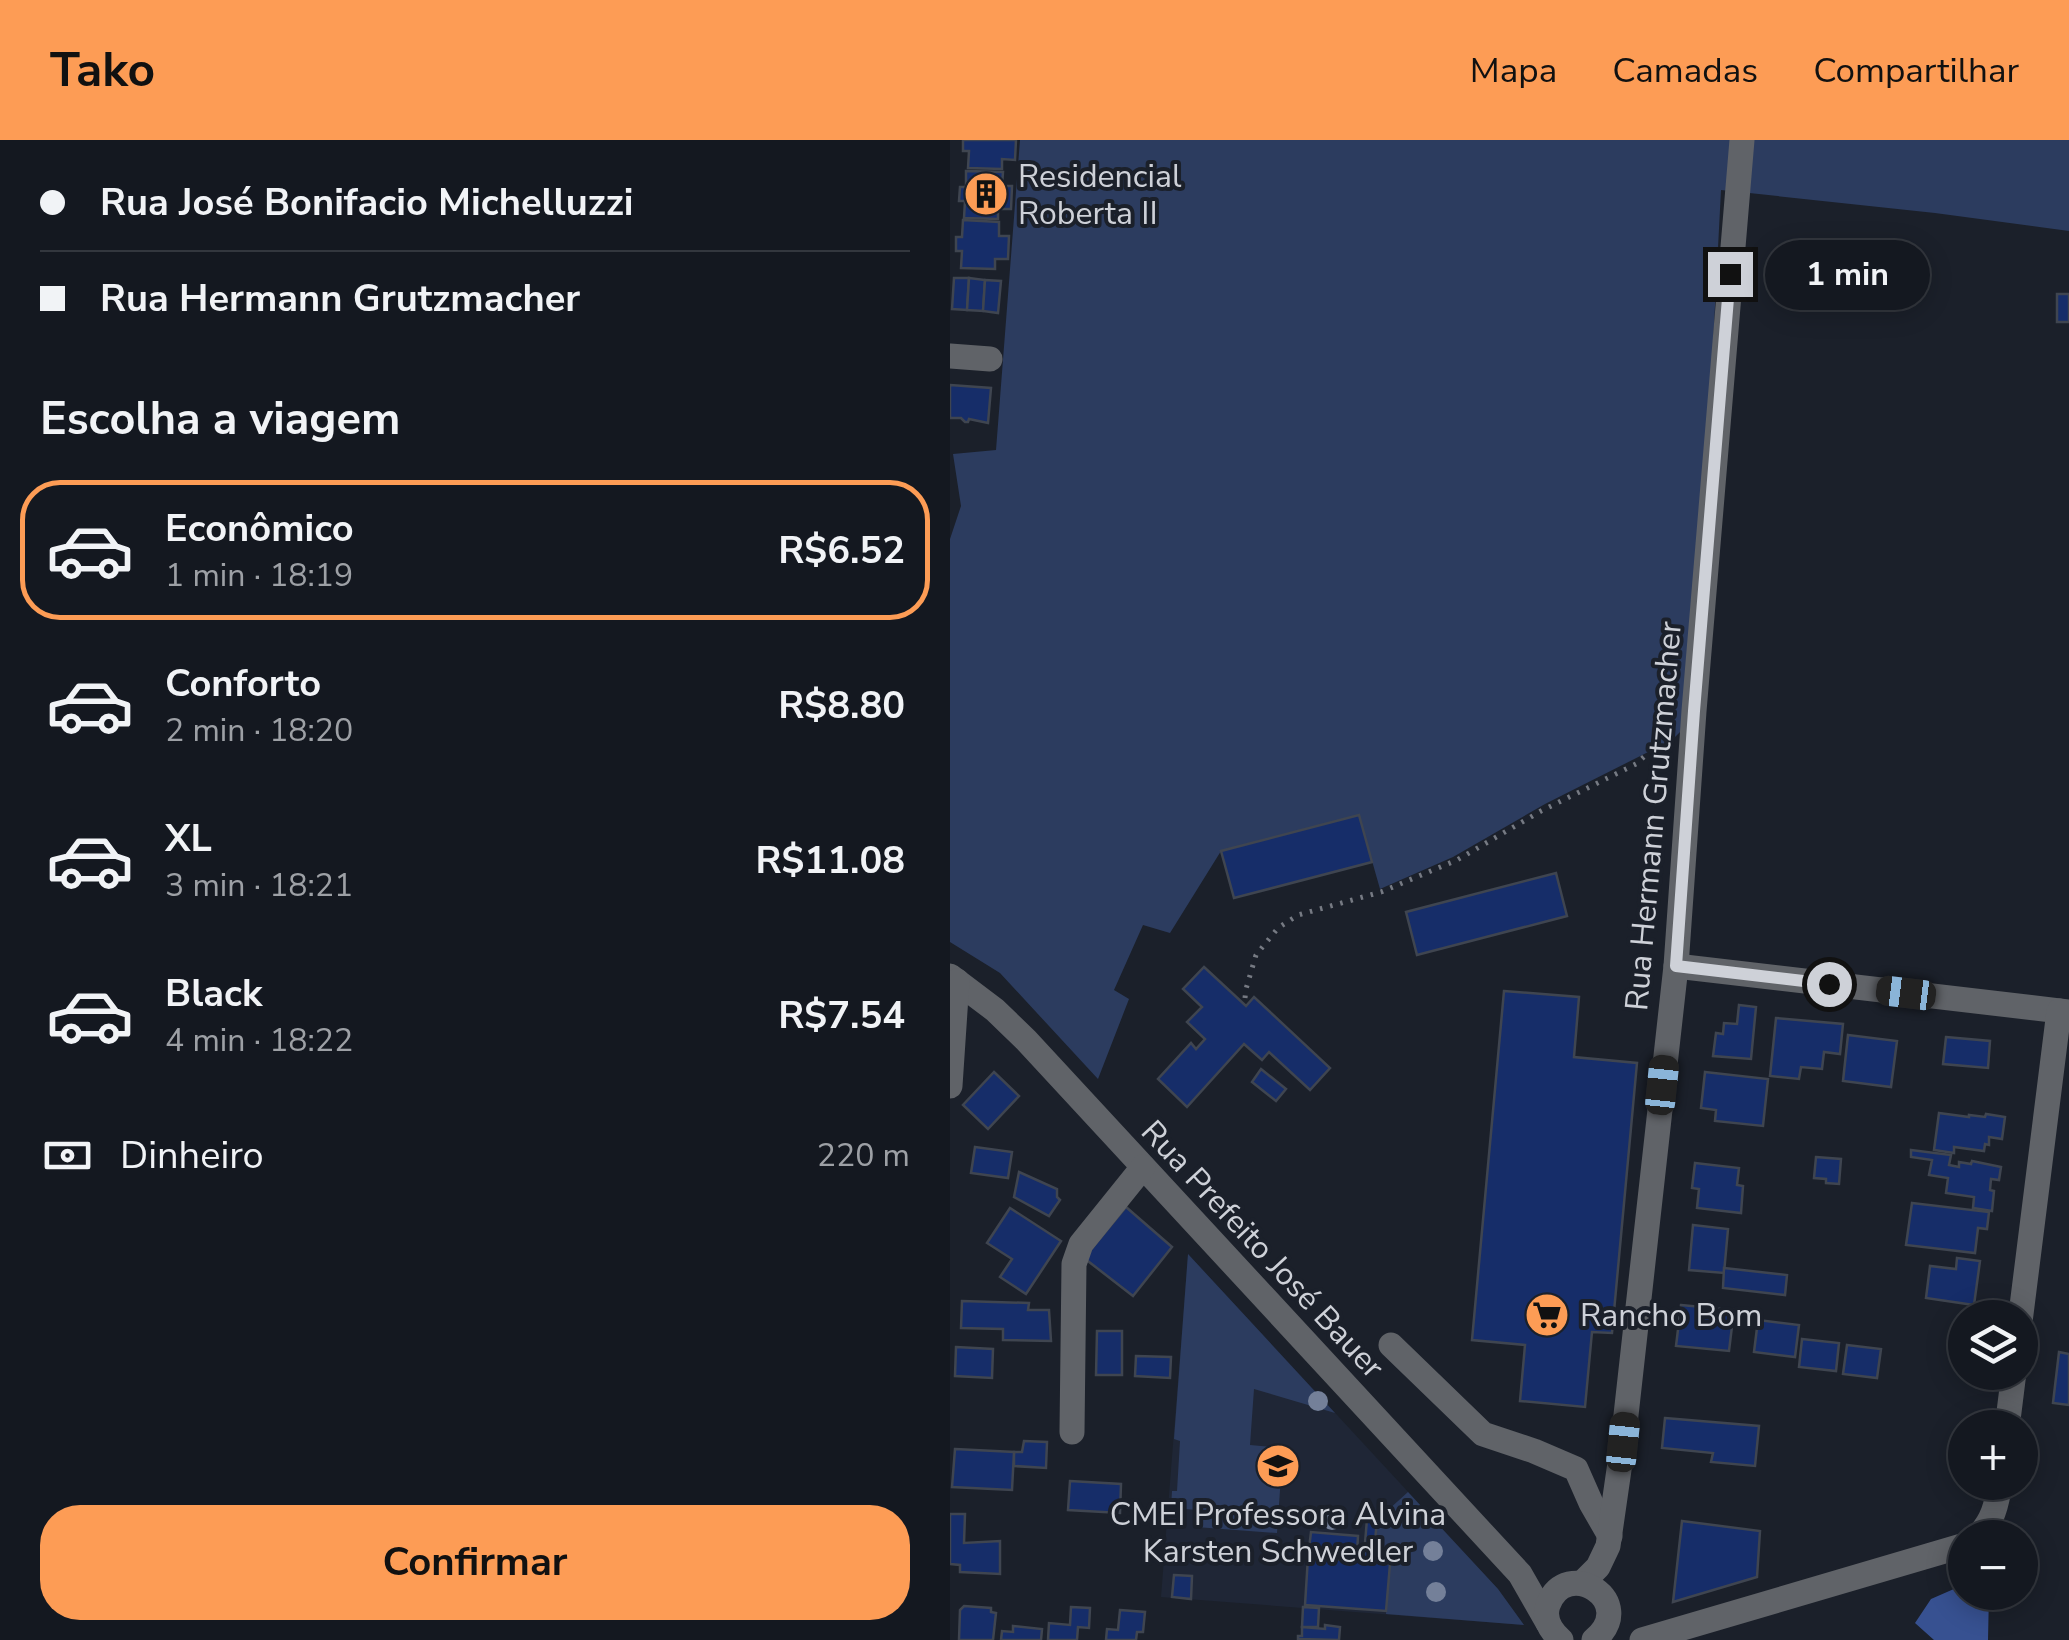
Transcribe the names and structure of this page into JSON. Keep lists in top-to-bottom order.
{
  "streets": {
    "street": ["Rua Hermann Grutzmacher", "Rua Prefeito José Bauer"]
  },
  "places": {
    "building": ["Residencial Roberta II"],
    "supermarket": ["Rancho Bom"],
    "school or university": ["CMEI Professora Alvina Karsten Schwedler"]
  },
  "page": {
    "header": "Tako",
    "nav": ["Mapa", "Camadas", "Compartilhar"],
    "banner": ["Rua José Bonifacio Michelluzzi", "Rua Hermann Grutzmacher"],
    "bubble": "1 min",
    "heading": "Escolha a viagem",
    "list": [
      {
        "name": "Econômico",
        "note": "1 min · 18:19",
        "value": "R$6.52"
      },
      {
        "name": "Conforto",
        "note": "2 min · 18:20",
        "value": "R$8.80"
      },
      {
        "name": "XL",
        "note": "3 min · 18:21",
        "value": "R$11.08"
      },
      {
        "name": "Black",
        "note": "4 min · 18:22",
        "value": "R$7.54"
      }
    ],
    "pay": ["Dinheiro", "220 m"],
    "map_buttons": ["+", "−"],
    "buttons": "Confirmar"
  }
}
